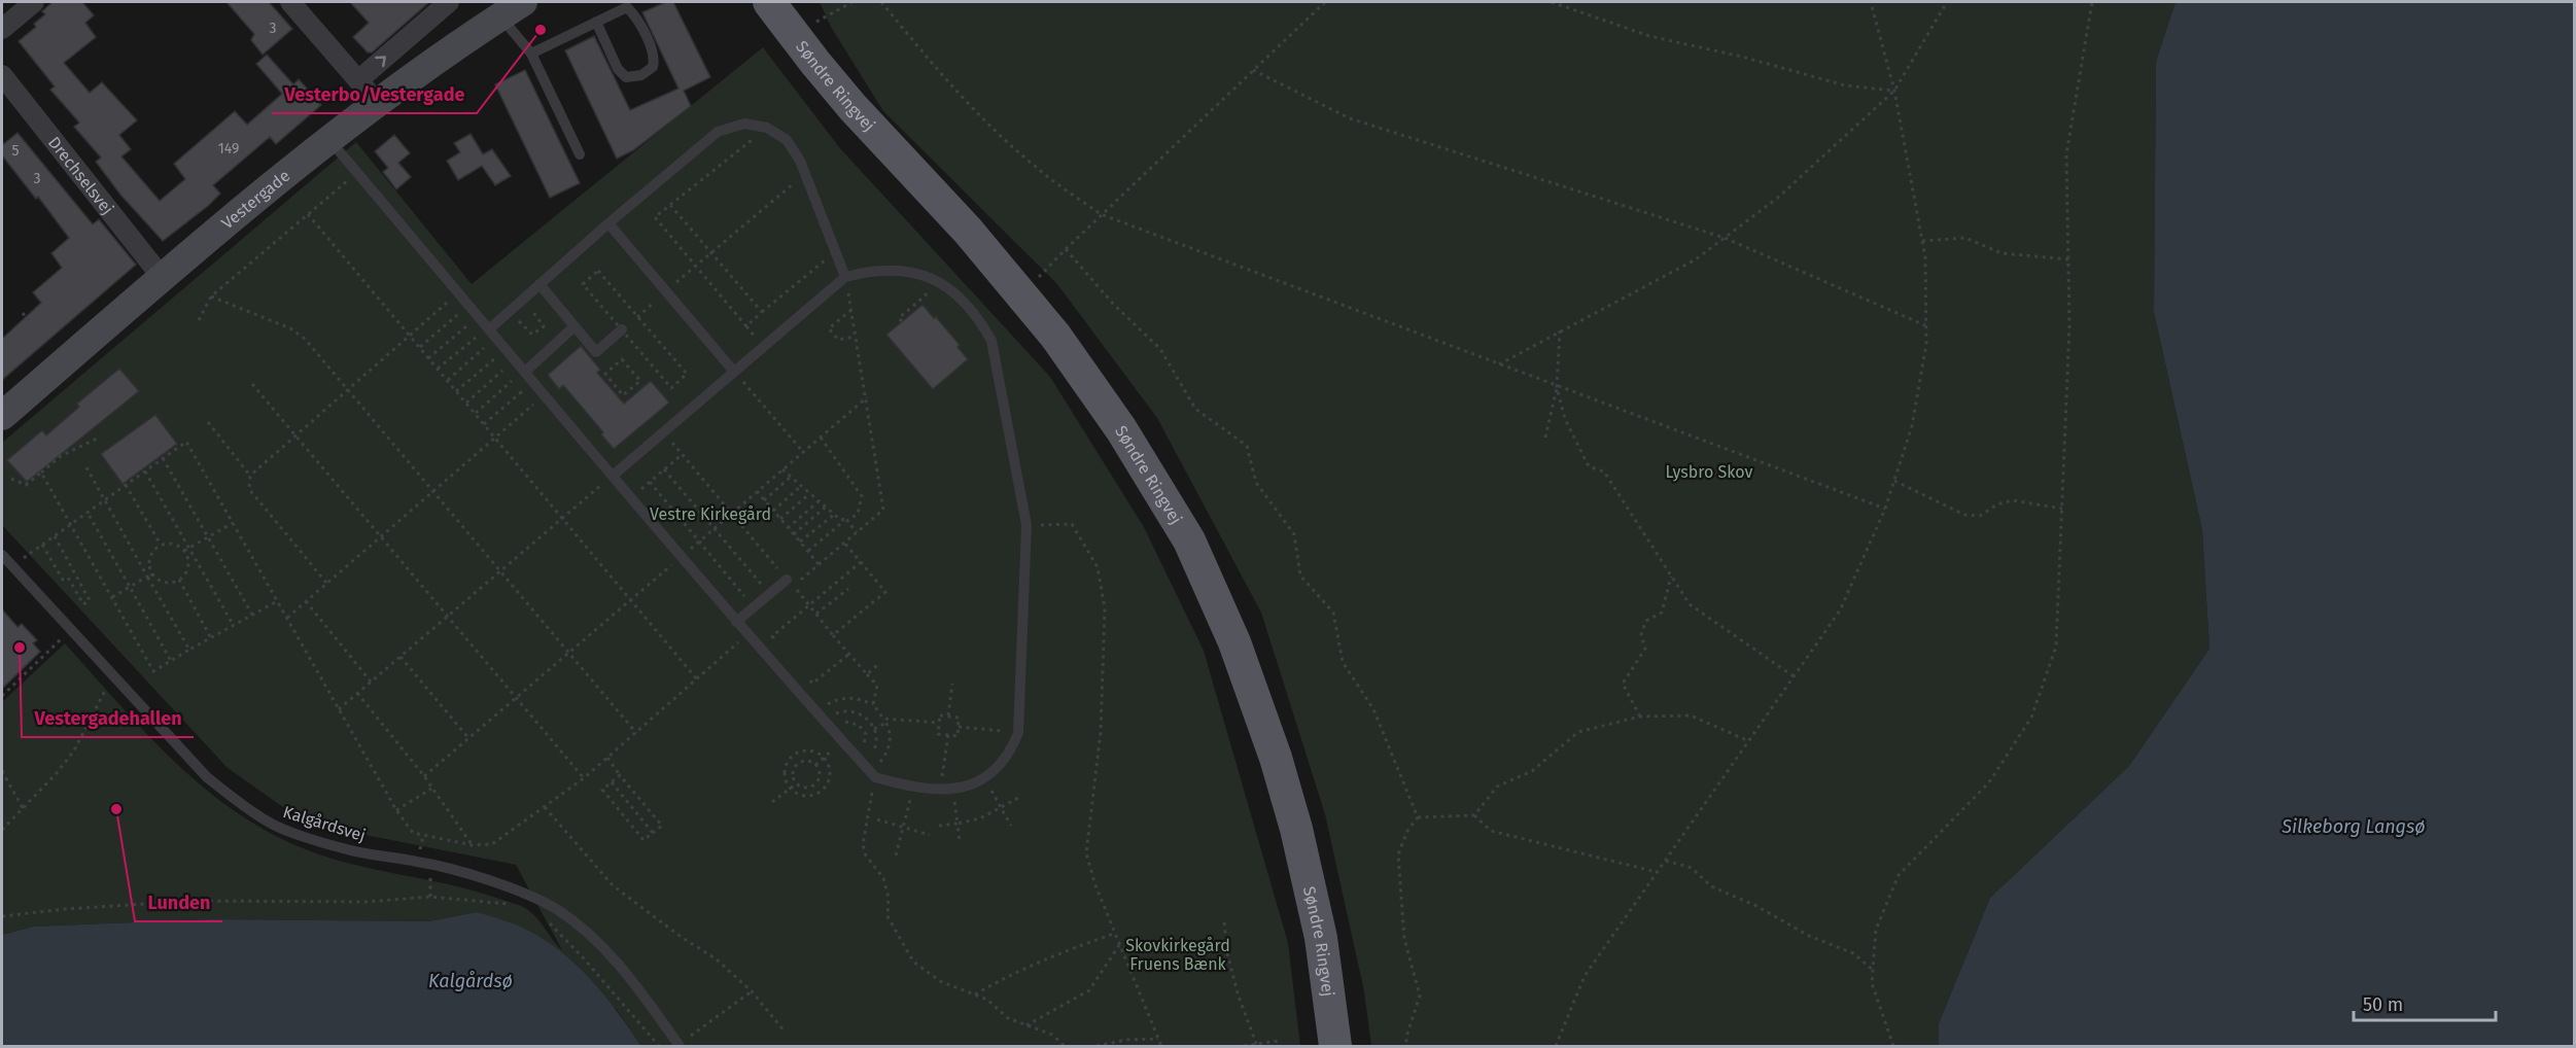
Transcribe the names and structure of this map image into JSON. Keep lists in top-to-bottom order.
{
  "streets": {
    "main road": ["Søndre Ringvej"],
    "street": ["Drechselsvej", "Vestergade"],
    "lane": ["Kalgårdsvej"]
  },
  "crossings": [
    ["Drechselsvej", "Vestergade"]
  ],
  "water": ["Silkeborg Langsø", "Kalgårdsø"],
  "parks": ["Lysbro Skov", "Vestre Kirkegård", "Skovkirkegård Fruens Bænk"],
  "places": ["Vesterbo/Vestergade", "Vestergadehallen", "Lunden"],
  "house_numbers": [
    "3",
    "149",
    "5",
    "3"
  ],
  "scale_bar": "50 m"
}
